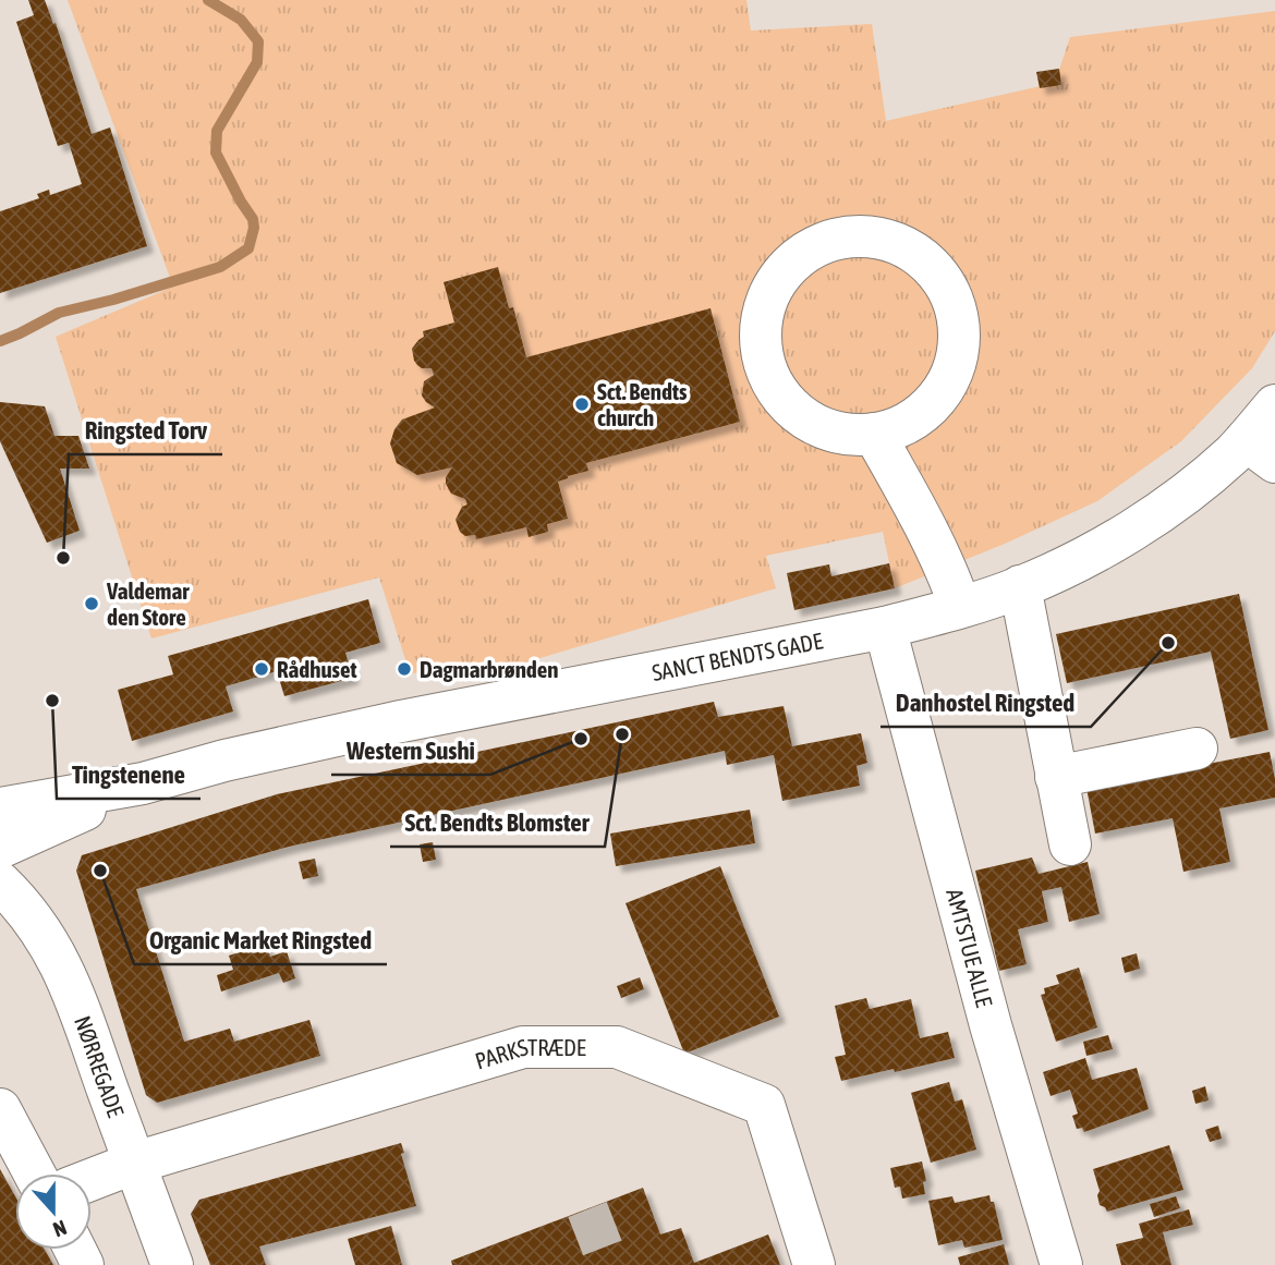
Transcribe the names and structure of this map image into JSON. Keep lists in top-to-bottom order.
{
  "streets": {
    "street": [
      "SANCT BENDTS GADE",
      "AMTSTUE ALLE",
      "PARKSTRÆDE",
      "NØRREGADE"
    ]
  },
  "crossings": [
    ["SANCT BENDTS GADE", "AMTSTUE ALLE"],
    ["PARKSTRÆDE", "NØRREGADE"]
  ],
  "places": [
    "Sct. Bendts church",
    "Ringsted Torv",
    "Valdemar den Store",
    "Danhostel Ringsted",
    "Rådhuset",
    "Dagmarbrønden",
    "Tingstenene",
    "Sct. Bendts Blomster",
    "Western Sushi",
    "Organic Market Ringsted"
  ],
  "north": "bottom"
}
